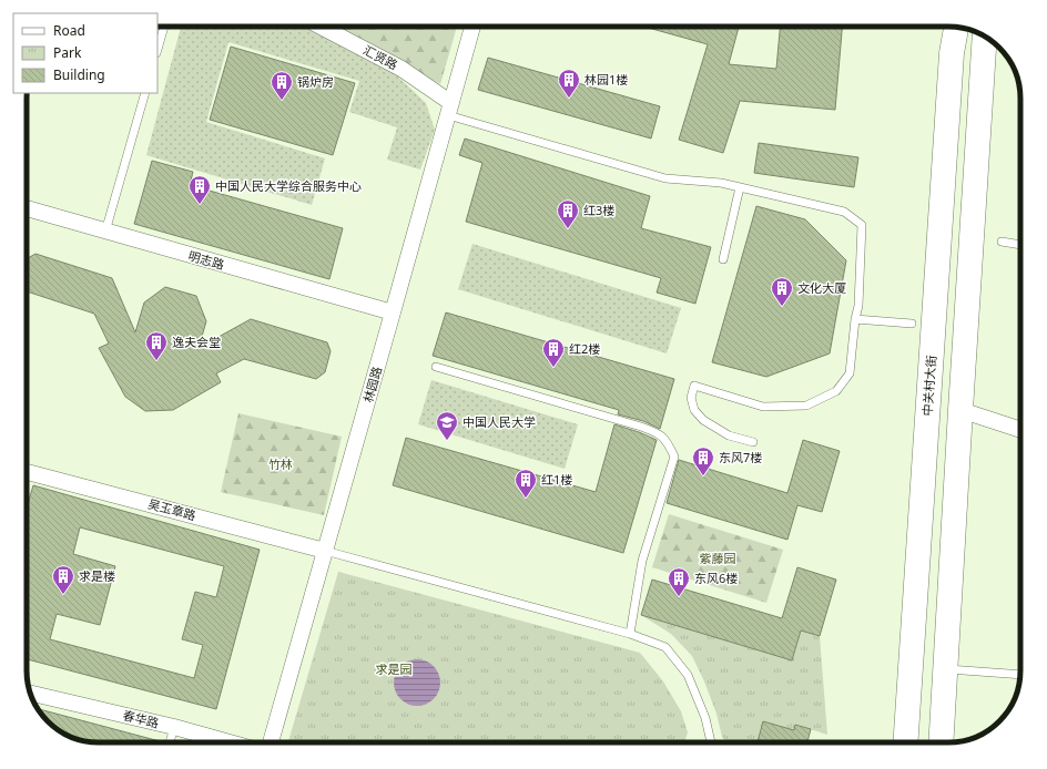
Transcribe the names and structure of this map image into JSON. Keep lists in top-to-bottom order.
{
  "streets": {
    "main road": ["中关村大街"],
    "street": [
      "汇贤路",
      "明志路",
      "林园路",
      "吴玉章路",
      "春华路"
    ]
  },
  "crossings": [
    ["汇贤路", "林园路"],
    ["明志路", "林园路"],
    ["林园路", "吴玉章路"]
  ],
  "parks": ["竹林", "紫藤园", "求是园"],
  "places": {
    "building": [
      "林园1楼",
      "锅炉房",
      "中国人民大学综合服务中心",
      "红3楼",
      "文化大厦",
      "逸夫会堂",
      "红2楼",
      "东风7楼",
      "红1楼",
      "求是楼",
      "东风6楼"
    ],
    "school or university": ["中国人民大学"]
  },
  "legend": ["Road", "Park", "Building"]
}
